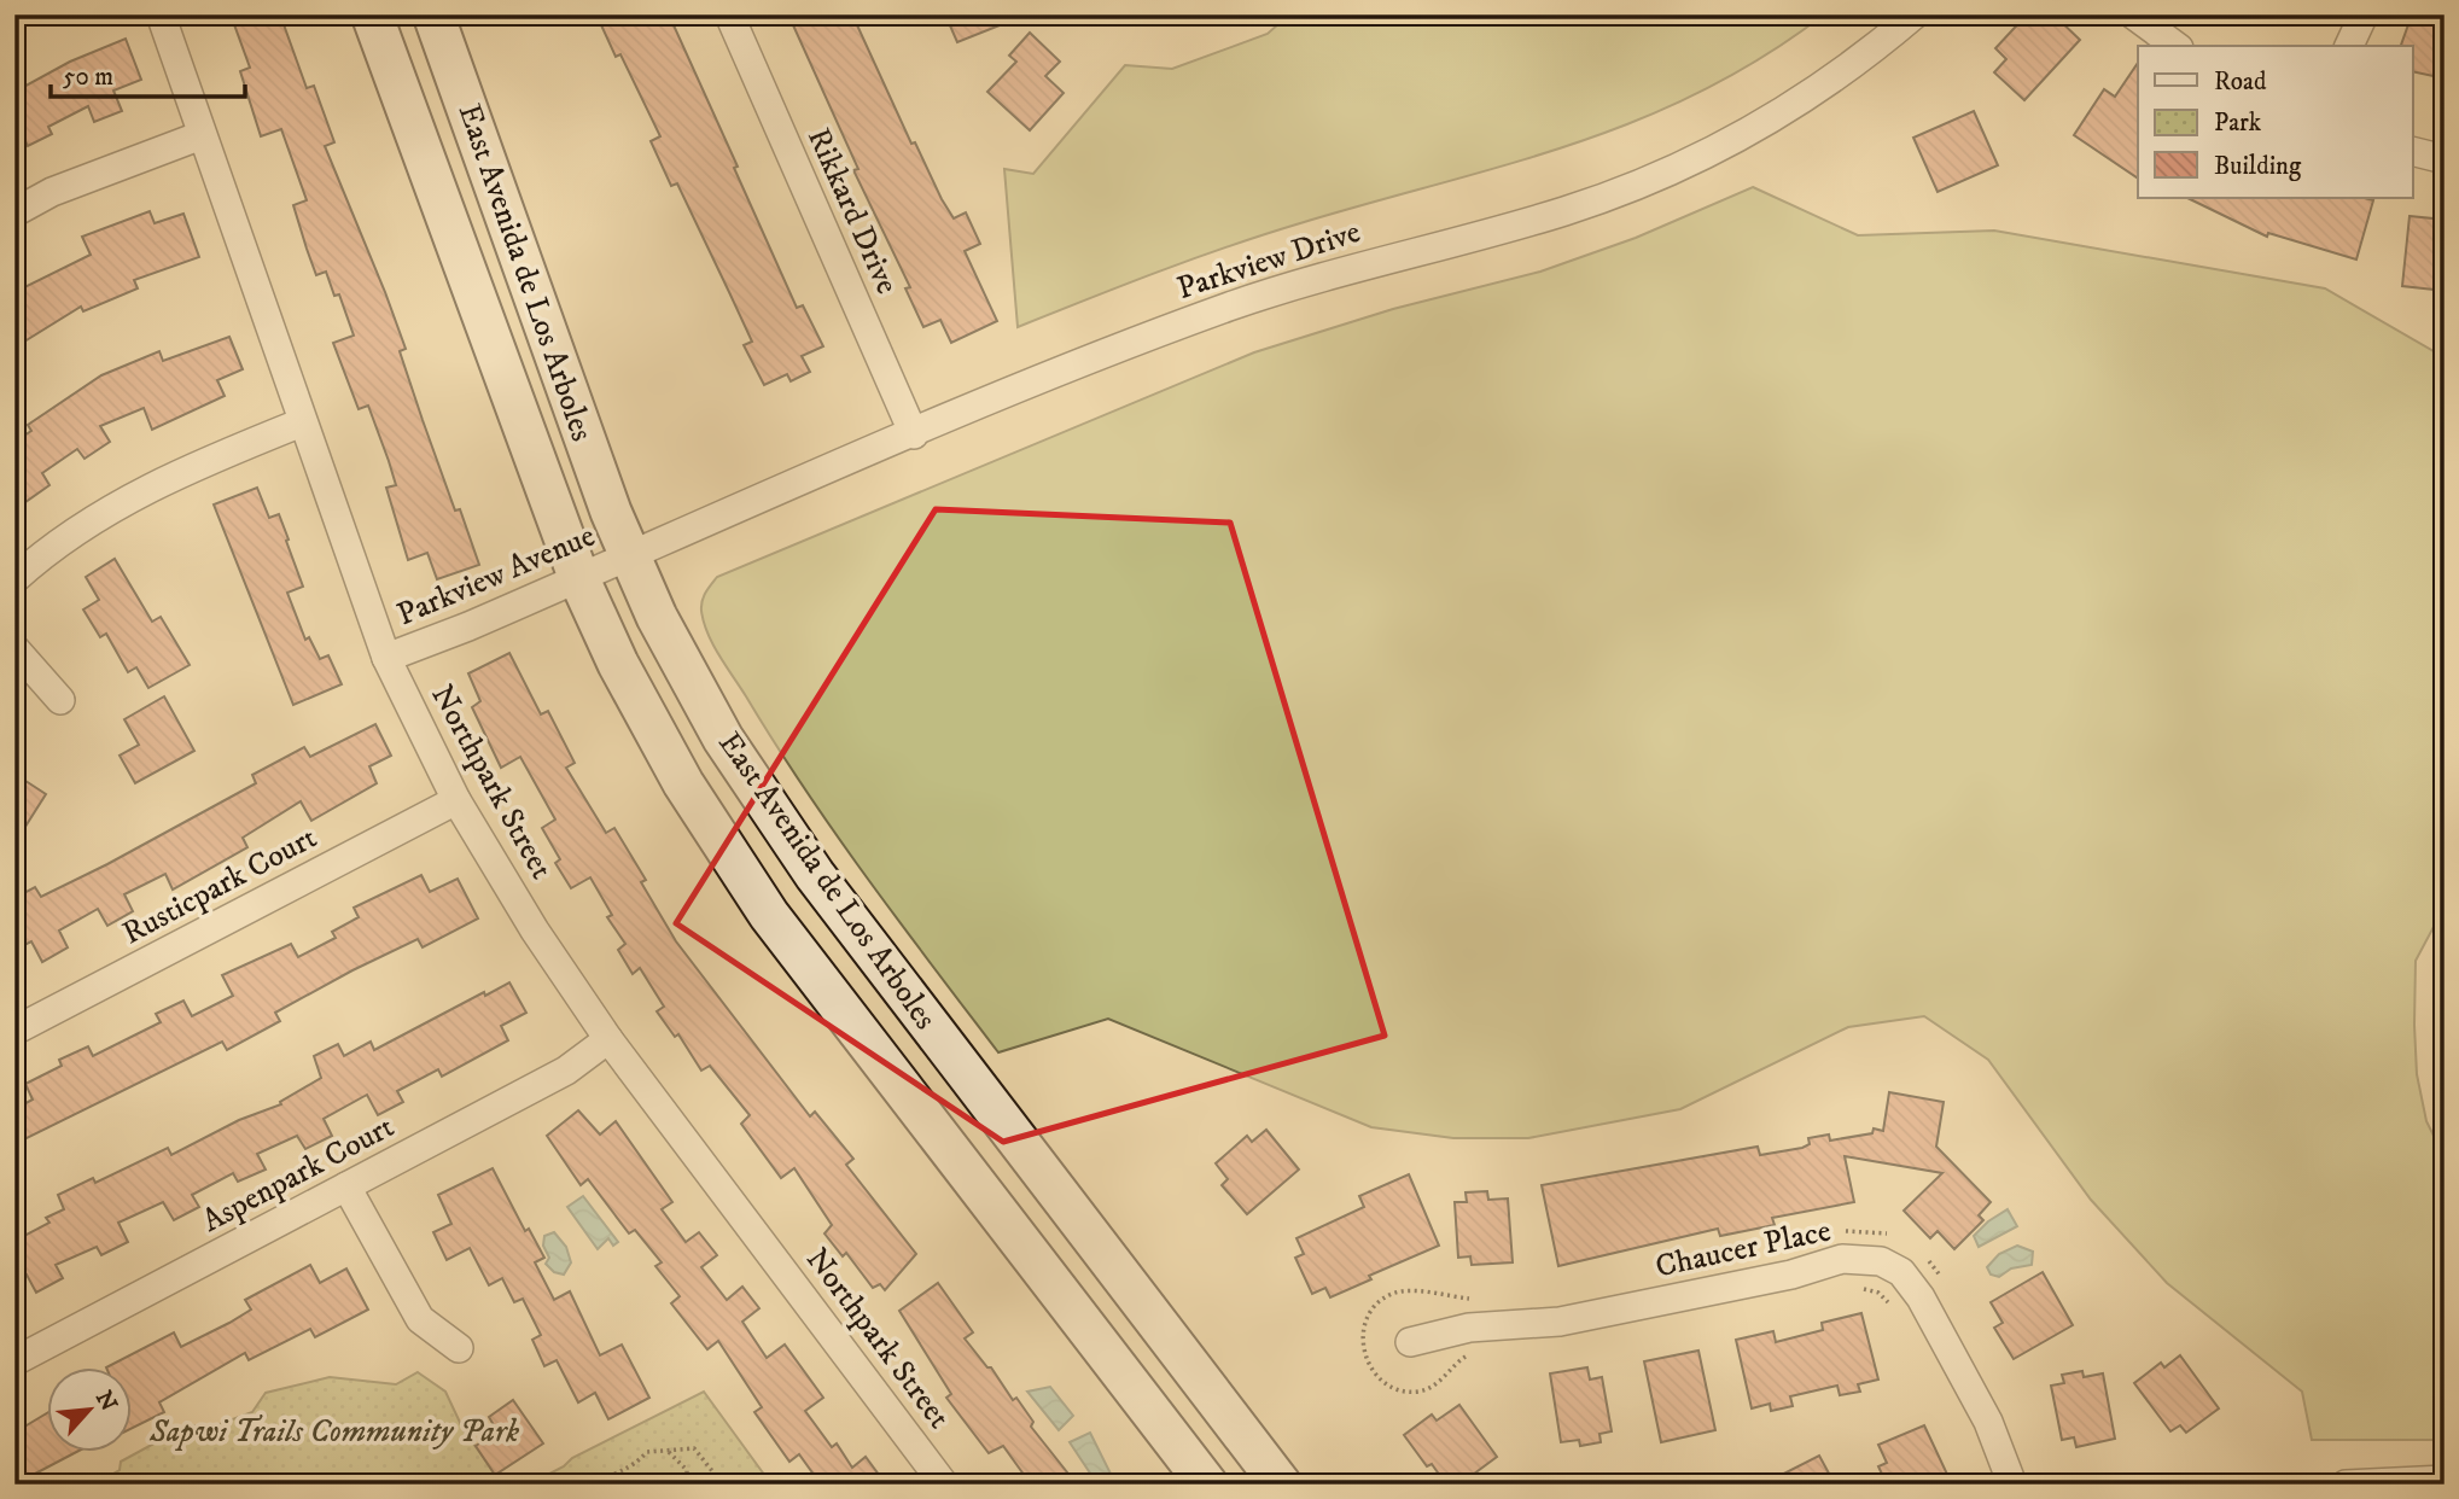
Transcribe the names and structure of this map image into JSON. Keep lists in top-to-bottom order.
{
  "streets": {
    "main road": ["East Avenida de Los Arboles"],
    "street": [
      "Rikkard Drive",
      "Parkview Drive",
      "Parkview Avenue",
      "Northpark Street",
      "Rusticpark Court",
      "Aspenpark Court",
      "Chaucer Place"
    ]
  },
  "crossings": [
    ["Rikkard Drive", "Parkview Drive"],
    ["Parkview Drive", "East Avenida de Los Arboles"],
    ["Parkview Drive", "Parkview Avenue"],
    ["East Avenida de Los Arboles", "Parkview Avenue"],
    ["Parkview Avenue", "Northpark Street"],
    ["Northpark Street", "Rusticpark Court"],
    ["Northpark Street", "Aspenpark Court"]
  ],
  "parks": ["Sapwi Trails Community Park"],
  "legend": ["Road", "Park", "Building"],
  "scale_bar": "50 m",
  "north": "top right"
}
